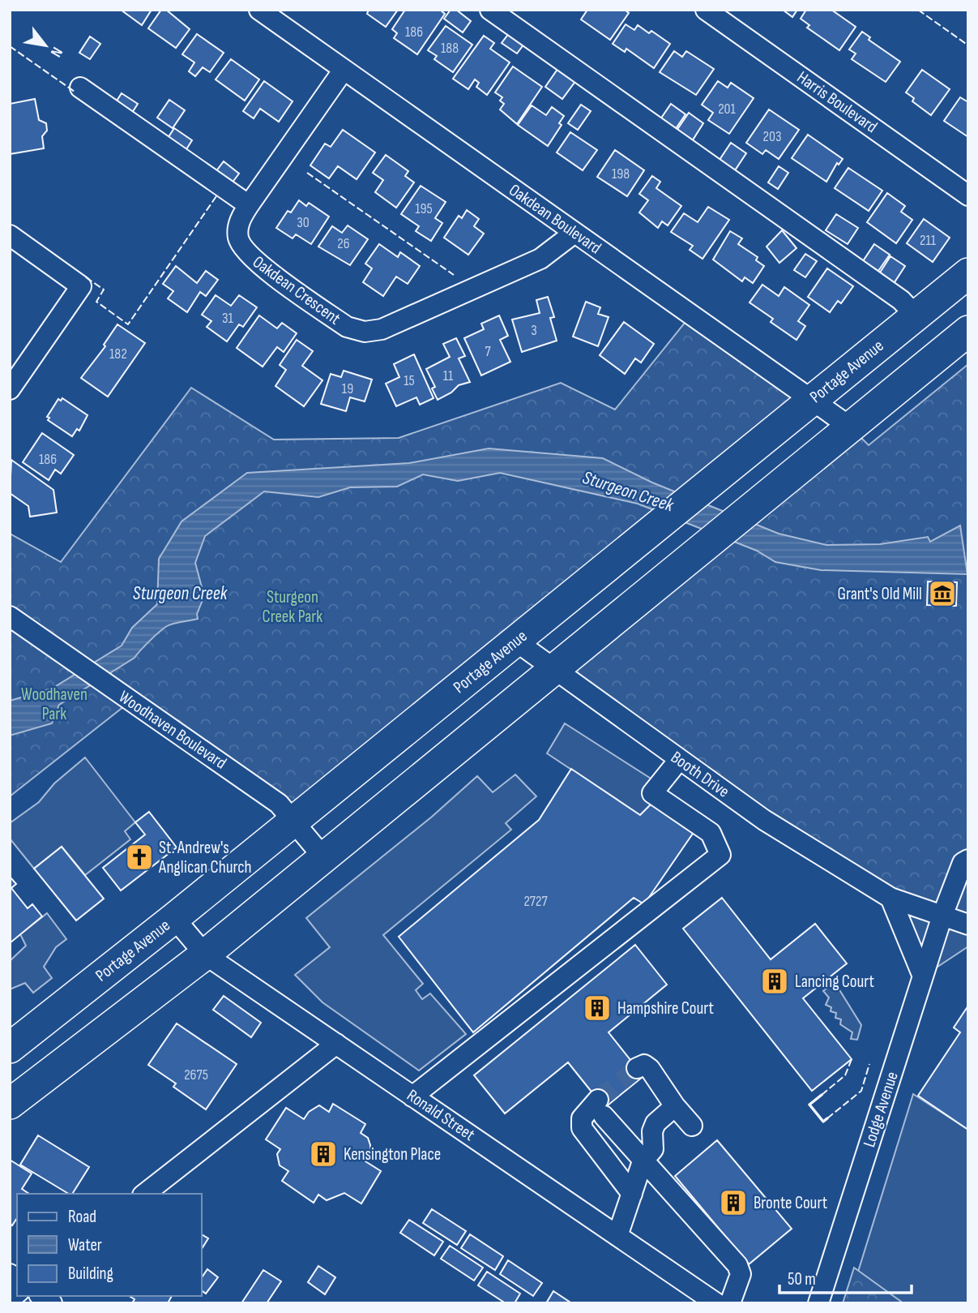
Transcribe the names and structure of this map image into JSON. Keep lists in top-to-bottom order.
{
  "streets": {
    "highway": ["Portage Avenue"],
    "street": [
      "Harris Boulevard",
      "Oakdean Boulevard",
      "Oakdean Crescent",
      "Woodhaven Boulevard",
      "Booth Drive",
      "Lodge Avenue",
      "Ronald Street"
    ]
  },
  "crossings": [
    ["Oakdean Boulevard", "Oakdean Crescent"],
    ["Oakdean Boulevard", "Portage Avenue"],
    ["Portage Avenue", "Woodhaven Boulevard"],
    ["Portage Avenue", "Booth Drive"],
    ["Portage Avenue", "Ronald Street"],
    ["Booth Drive", "Lodge Avenue"]
  ],
  "water": ["Sturgeon Creek"],
  "parks": ["Sturgeon Creek Park", "Woodhaven Park"],
  "places": {
    "museum": ["Grant's Old Mill"],
    "church": ["St. Andrew's Anglican Church"],
    "building": [
      "Lancing Court",
      "Hampshire Court",
      "Kensington Place",
      "Bronte Court"
    ]
  },
  "house_numbers": [
    "186",
    "188",
    "201",
    "203",
    "198",
    "195",
    "30",
    "211",
    "26",
    "31",
    "3",
    "7",
    "182",
    "11",
    "15",
    "19",
    "186",
    "2727",
    "2675"
  ],
  "legend": ["Road", "Water", "Building"],
  "scale_bar": "50 m",
  "north": "bottom right"
}
